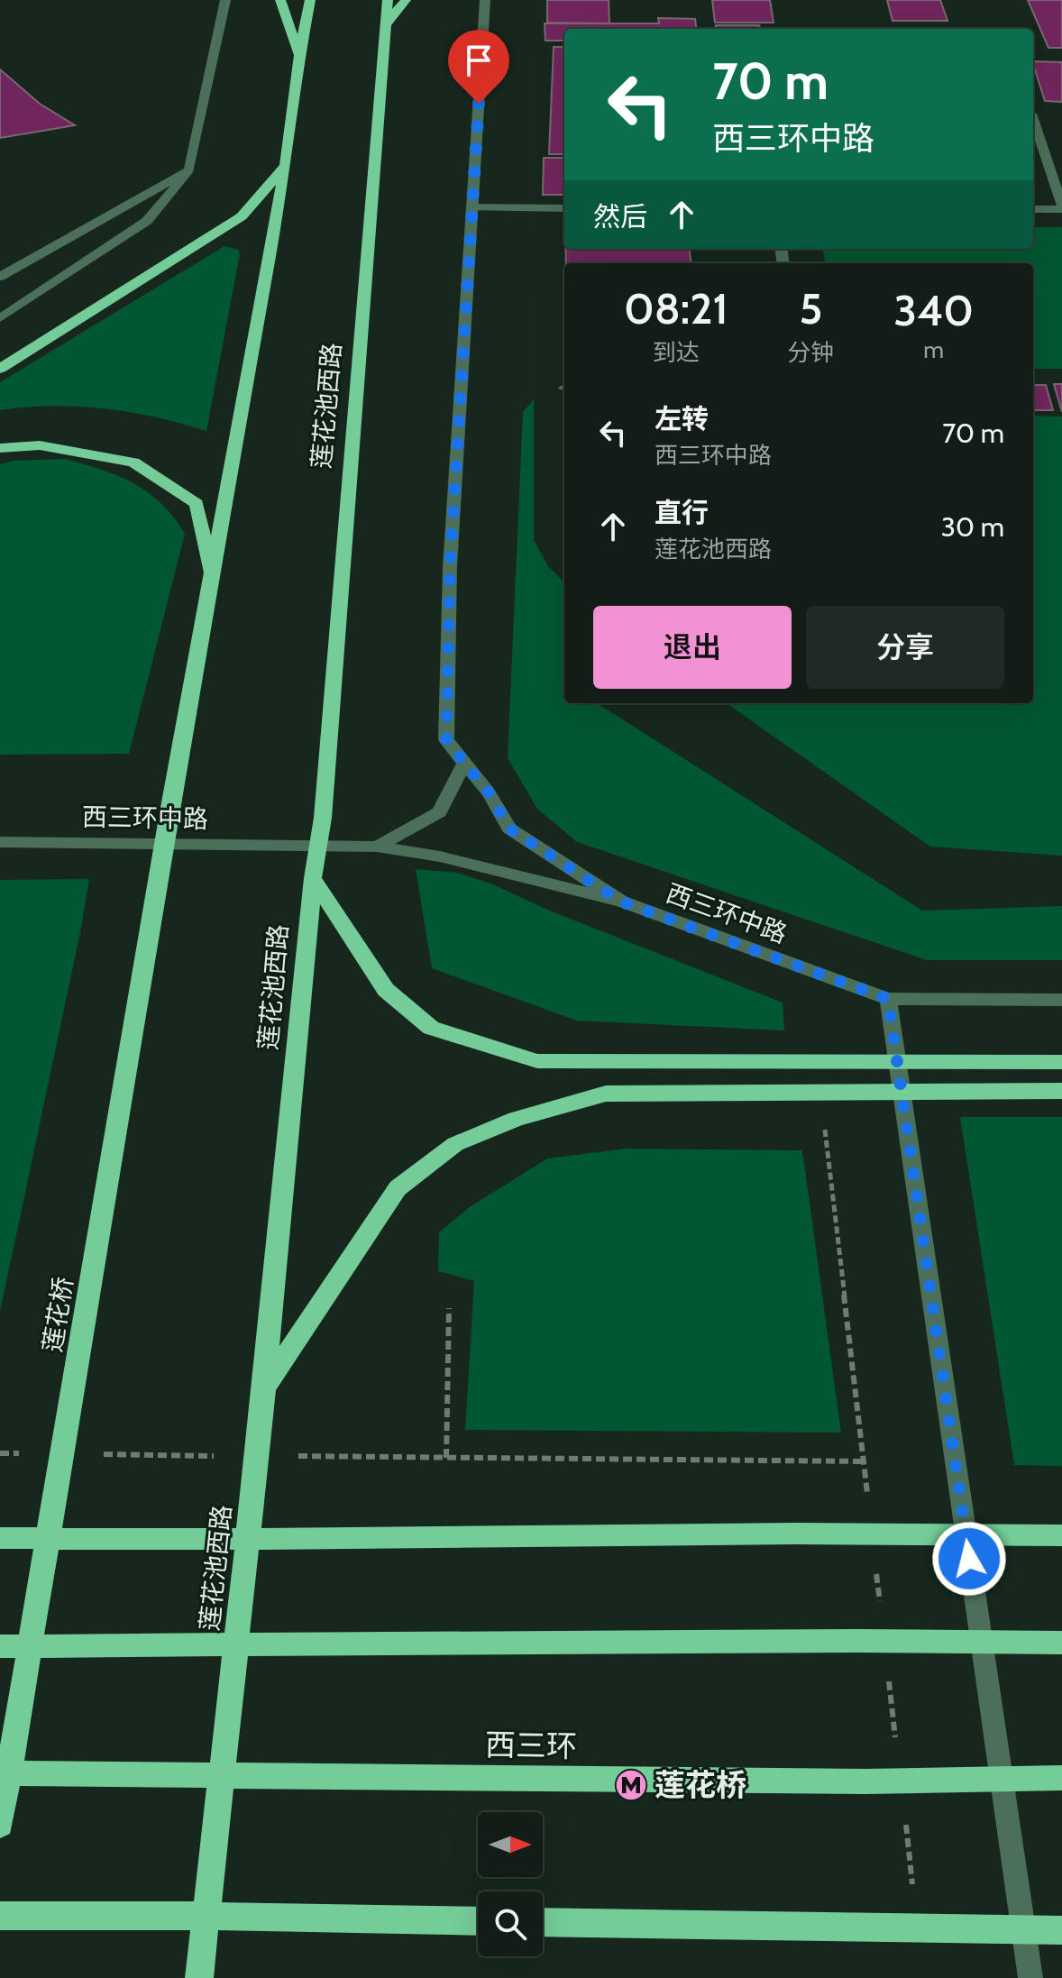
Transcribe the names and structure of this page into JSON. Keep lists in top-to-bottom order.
{
  "streets": {
    "highway": ["莲花池西路", "莲花桥", "西三环"],
    "street": ["西三环中路"]
  },
  "places": {
    "metro station": ["莲花桥"]
  },
  "north": "right",
  "page": {
    "turn": ["70 m", "西三环中路"],
    "then": "然后",
    "eta": [
      "08:21",
      "到达",
      "5",
      "分钟",
      "340",
      "m"
    ],
    "list": [
      {
        "name": "左转",
        "note": "西三环中路",
        "value": "70 m"
      },
      {
        "name": "直行",
        "note": "莲花池西路",
        "value": "30 m"
      }
    ],
    "buttons": ["退出", "分享"]
  }
}
